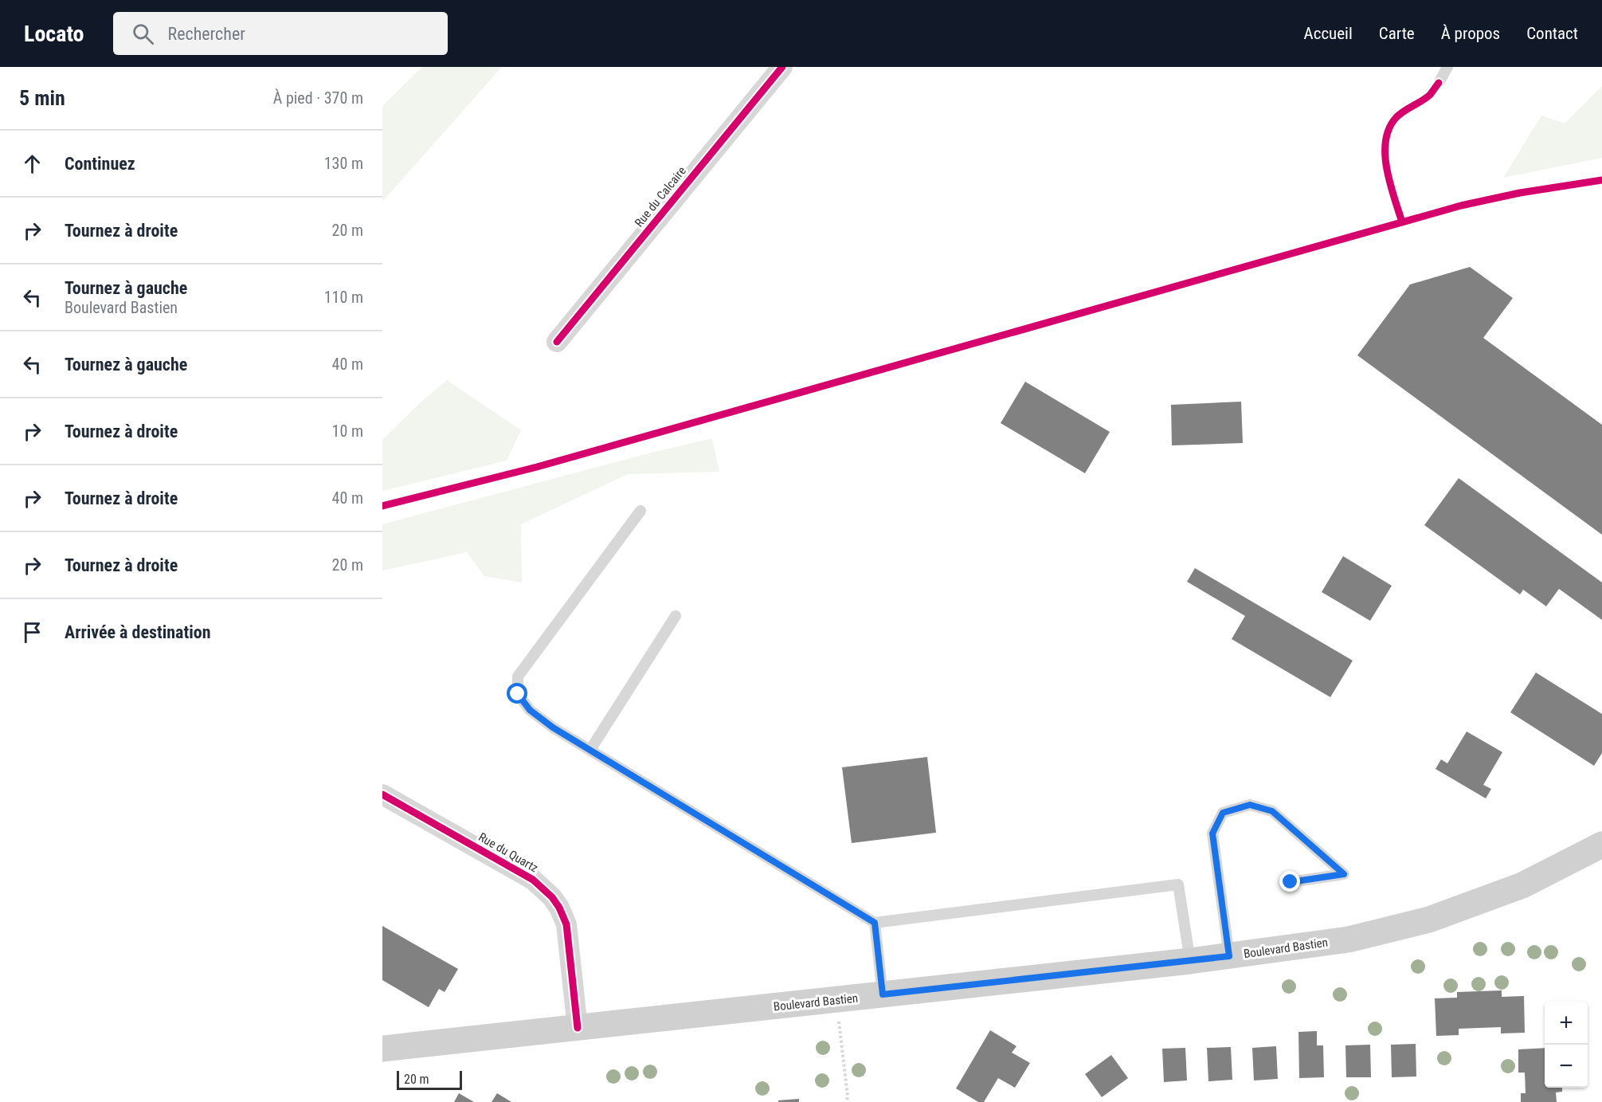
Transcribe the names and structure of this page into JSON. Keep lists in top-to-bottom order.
{
  "streets": {
    "main road": ["Boulevard Bastien"],
    "street": ["Rue du Calcaire", "Rue du Quartz"]
  },
  "crossings": [
    ["Rue du Quartz", "Boulevard Bastien"]
  ],
  "scale_bar": "20 m",
  "page": {
    "header": "Locato",
    "search": "Rechercher",
    "nav": [
      "Accueil",
      "Carte",
      "À propos",
      "Contact"
    ],
    "heading": ["5 min", "À pied · 370 m"],
    "list": [
      ["Continuez", "130 m"],
      ["Tournez à droite", "20 m"],
      ["Tournez à gauche", "Boulevard Bastien", "110 m"],
      ["Tournez à gauche", "40 m"],
      ["Tournez à droite", "10 m"],
      ["Tournez à droite", "40 m"],
      ["Tournez à droite", "20 m"],
      "Arrivée à destination"
    ],
    "map_buttons": ["+", "−"],
    "scale": "20 m"
  }
}
